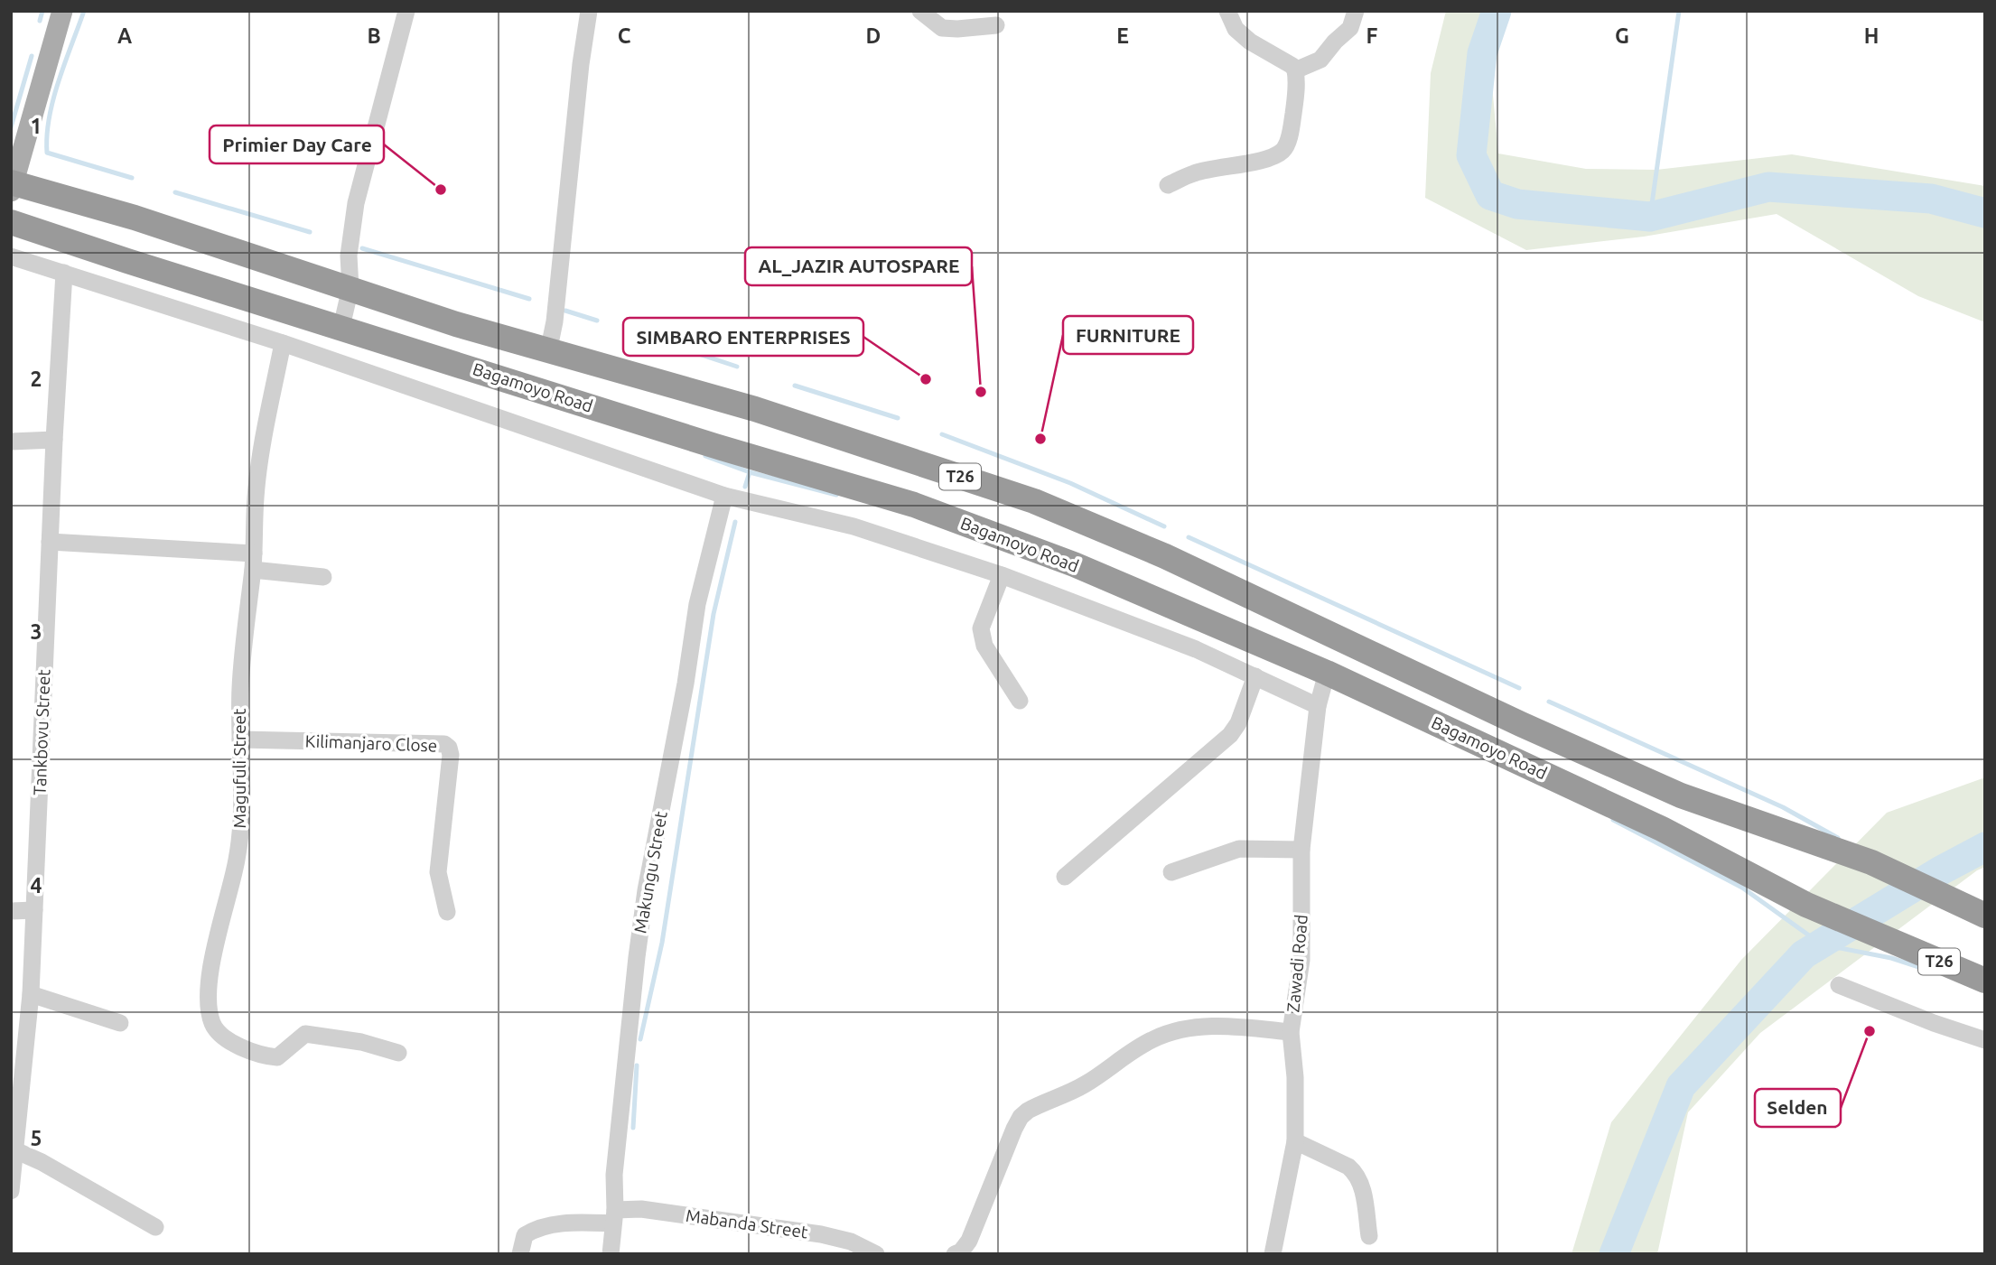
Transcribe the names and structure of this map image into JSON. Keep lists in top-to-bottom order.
{
  "streets": {
    "highway": ["Bagamoyo Road", "T26"],
    "street": [
      "Tankbovu Street",
      "Kilimanjaro Close",
      "Magufuli Street",
      "Makungu Street",
      "Zawadi Road",
      "Mabanda Street"
    ]
  },
  "crossings": [
    ["Bagamoyo Road", "Zawadi Road"],
    ["Kilimanjaro Close", "Magufuli Street"],
    ["Makungu Street", "Mabanda Street"]
  ],
  "places": [
    "Primier Day Care",
    "SIMBARO ENTERPRISES",
    "AL_JAZIR AUTOSPARE",
    "FURNITURE",
    "Selden"
  ],
  "grid": {
    "columns": [
      "A",
      "B",
      "C",
      "D",
      "E",
      "F",
      "G",
      "H"
    ],
    "rows": [
      "1",
      "2",
      "3",
      "4",
      "5"
    ]
  }
}
